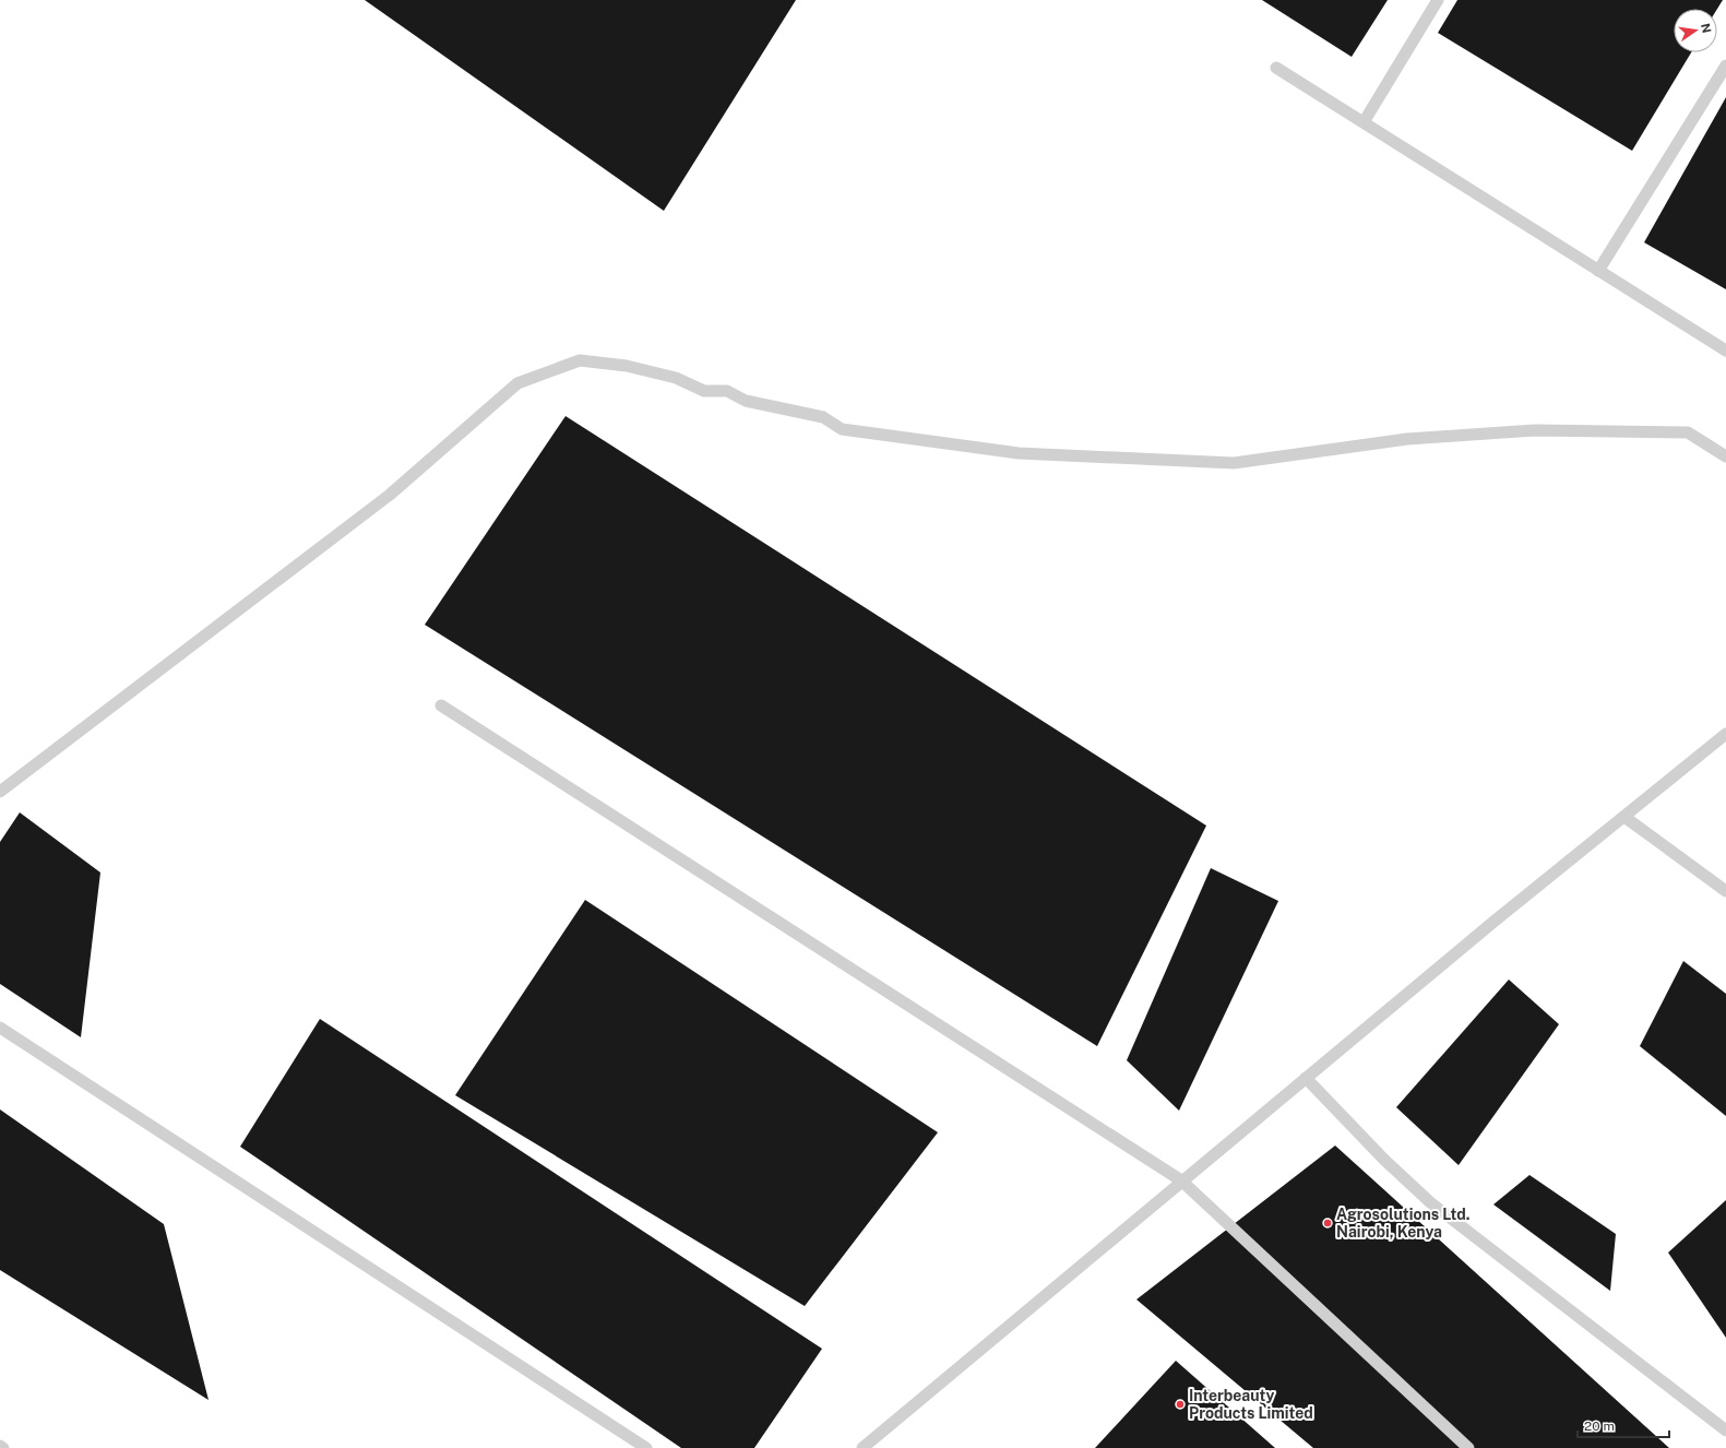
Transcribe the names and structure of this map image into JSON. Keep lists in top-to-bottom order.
{
  "places": ["Agrosolutions Ltd. Nairobi, Kenya", "Interbeauty Products Limited"],
  "scale_bar": "20 m",
  "north": "right"
}
